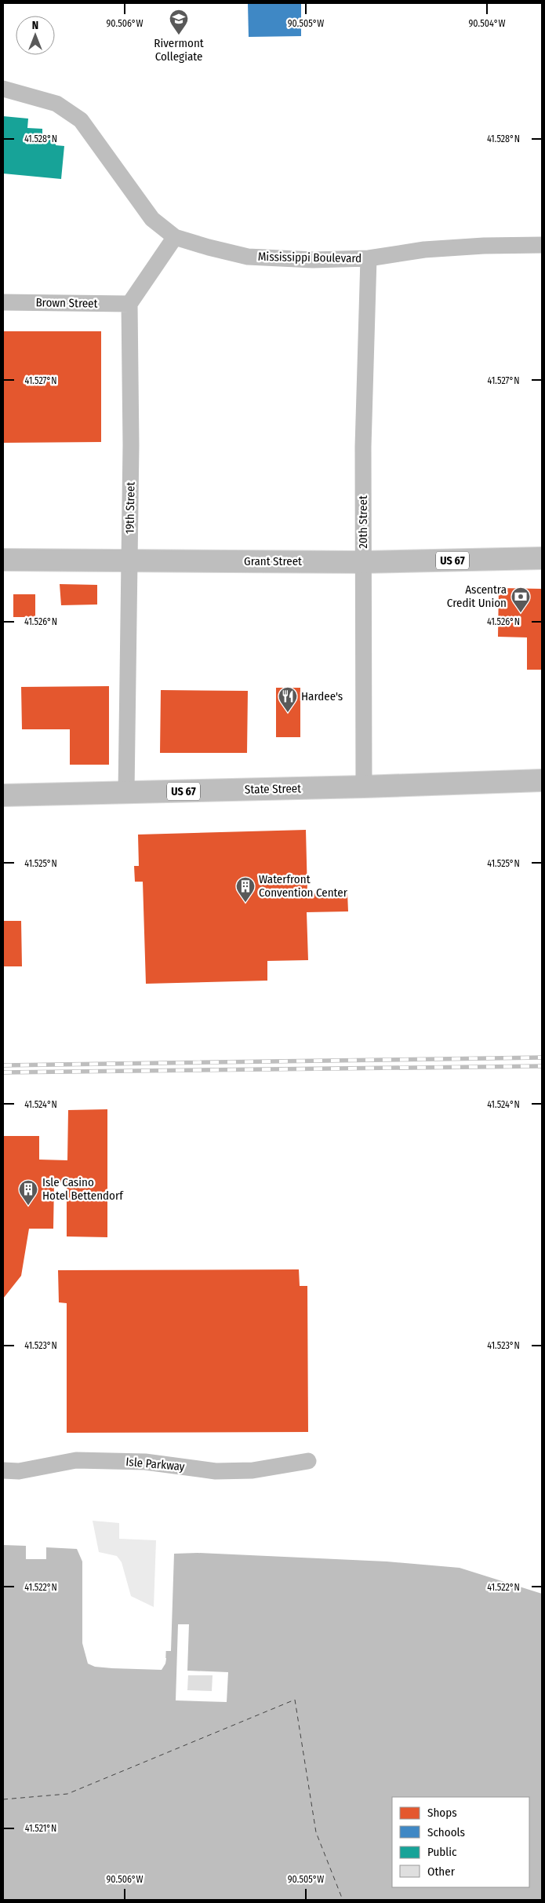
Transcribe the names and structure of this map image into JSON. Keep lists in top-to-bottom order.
{
  "streets": {
    "main road": ["US 67", "Grant Street", "State Street"],
    "street": [
      "Mississippi Boulevard",
      "Brown Street",
      "19th Street",
      "20th Street",
      "Isle Parkway"
    ]
  },
  "crossings": [
    ["Mississippi Boulevard", "20th Street"],
    ["Brown Street", "19th Street"],
    ["19th Street", "Grant Street"],
    ["19th Street", "State Street"],
    ["20th Street", "Grant Street"],
    ["20th Street", "State Street"]
  ],
  "places": {
    "school or university": ["Rivermont Collegiate"],
    "bank": ["Ascentra Credit Union"],
    "restaurant": ["Hardee's"],
    "building": ["Waterfront Convention Center", "Isle Casino Hotel Bettendorf"]
  },
  "legend": [
    "Shops",
    "Schools",
    "Public",
    "Other"
  ],
  "north": "top",
  "coordinates": [
    "90.506°W",
    "90.505°W",
    "90.504°W",
    "41.528°N",
    "41.527°N",
    "41.526°N",
    "41.525°N",
    "41.524°N",
    "41.523°N",
    "41.522°N",
    "41.521°N"
  ]
}
